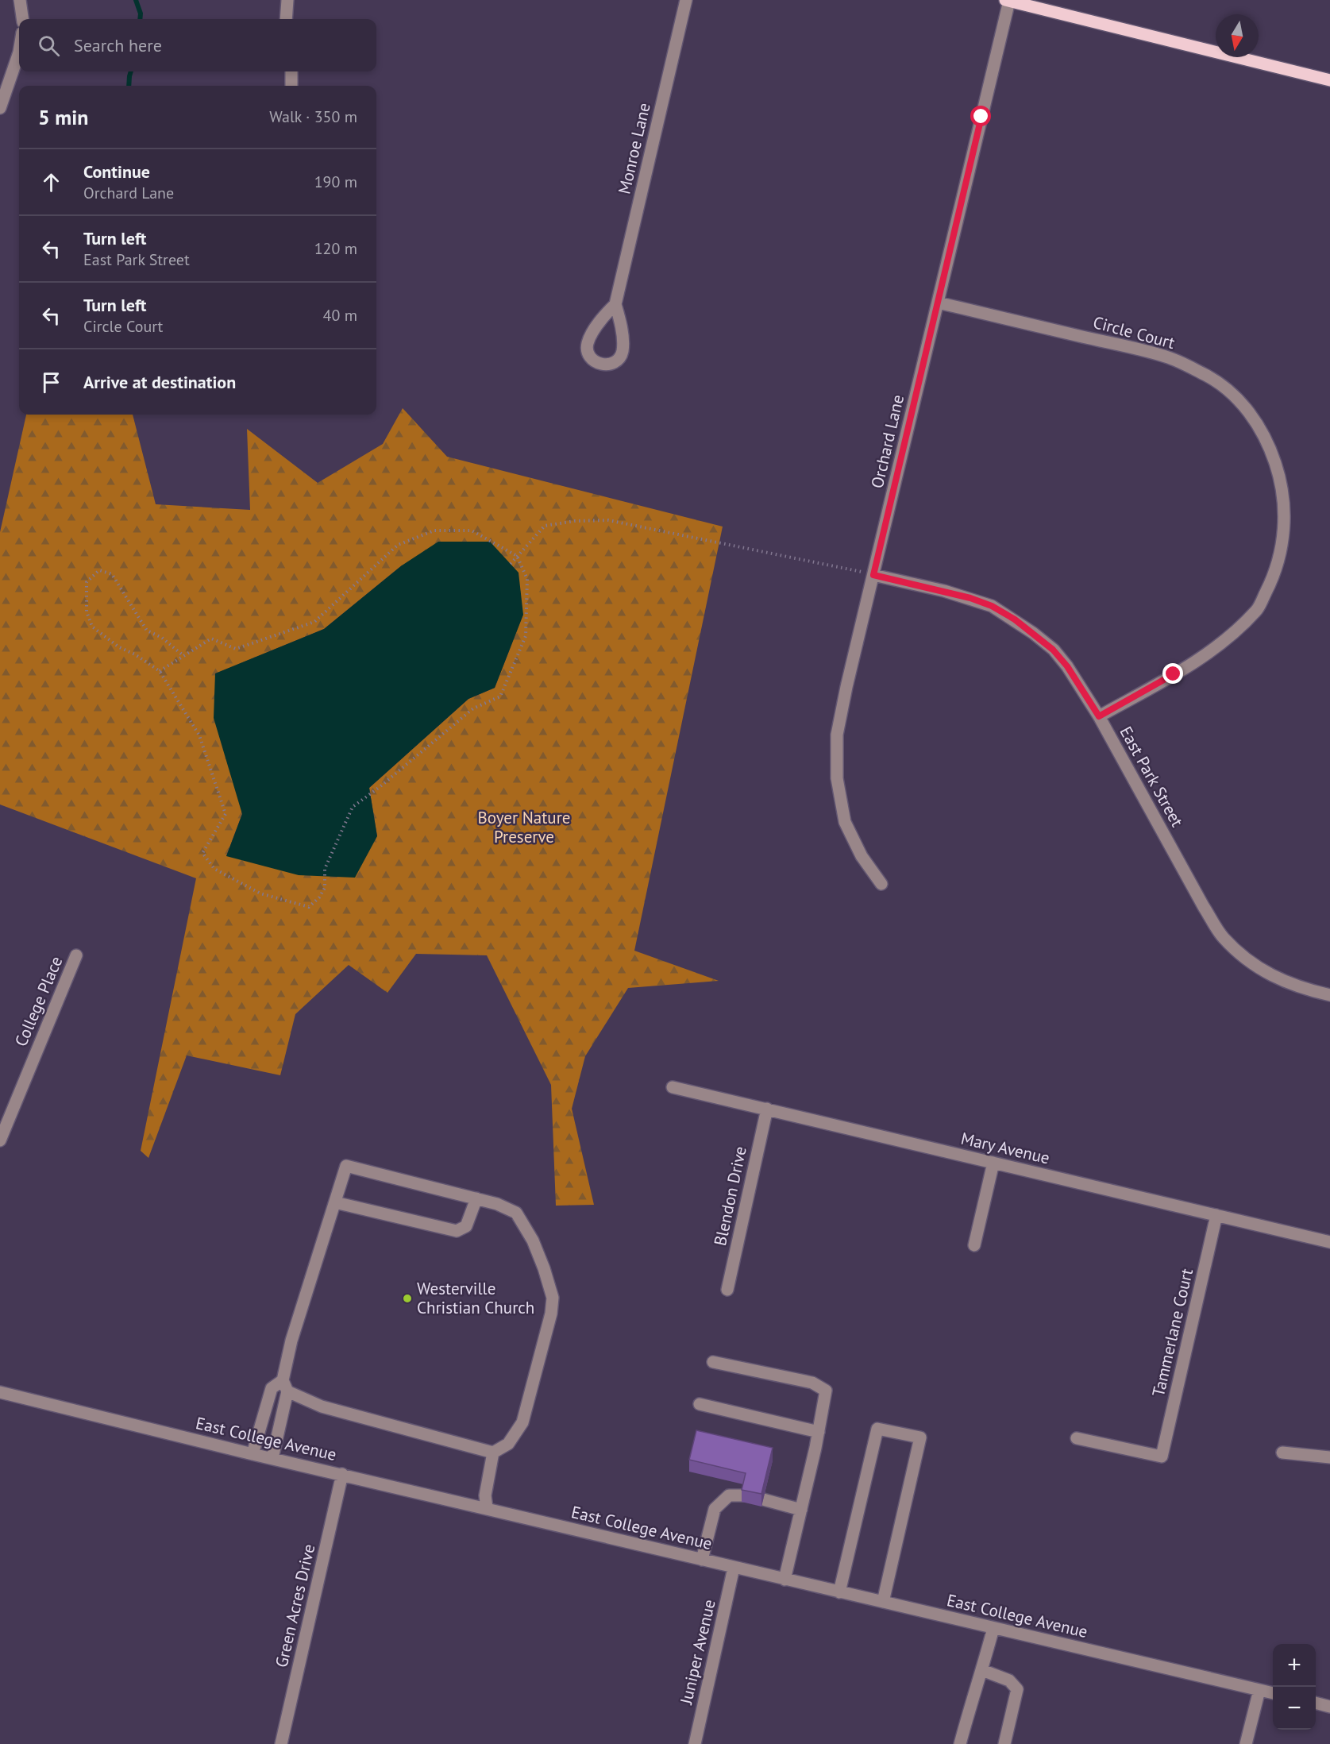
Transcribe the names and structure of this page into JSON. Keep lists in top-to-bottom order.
{
  "streets": {
    "street": [
      "Monroe Lane",
      "Circle Court",
      "Orchard Lane",
      "East Park Street",
      "College Place",
      "Mary Avenue",
      "Blendon Drive",
      "Tammerlane Court",
      "East College Avenue",
      "Green Acres Drive",
      "Juniper Avenue"
    ]
  },
  "crossings": [
    ["Circle Court", "Orchard Lane"],
    ["Circle Court", "East Park Street"],
    ["Orchard Lane", "East Park Street"],
    ["Mary Avenue", "Blendon Drive"],
    ["Mary Avenue", "Tammerlane Court"],
    ["East College Avenue", "Green Acres Drive"],
    ["East College Avenue", "Juniper Avenue"]
  ],
  "parks": ["Boyer Nature Preserve"],
  "places": ["Westerville Christian Church"],
  "north": "bottom",
  "page": {
    "search": "Search here",
    "heading": ["5 min", "Walk · 350 m"],
    "list": [
      ["Continue", "Orchard Lane", "190 m"],
      ["Turn left", "East Park Street", "120 m"],
      ["Turn left", "Circle Court", "40 m"],
      "Arrive at destination"
    ],
    "map_buttons": ["+", "−"]
  }
}
